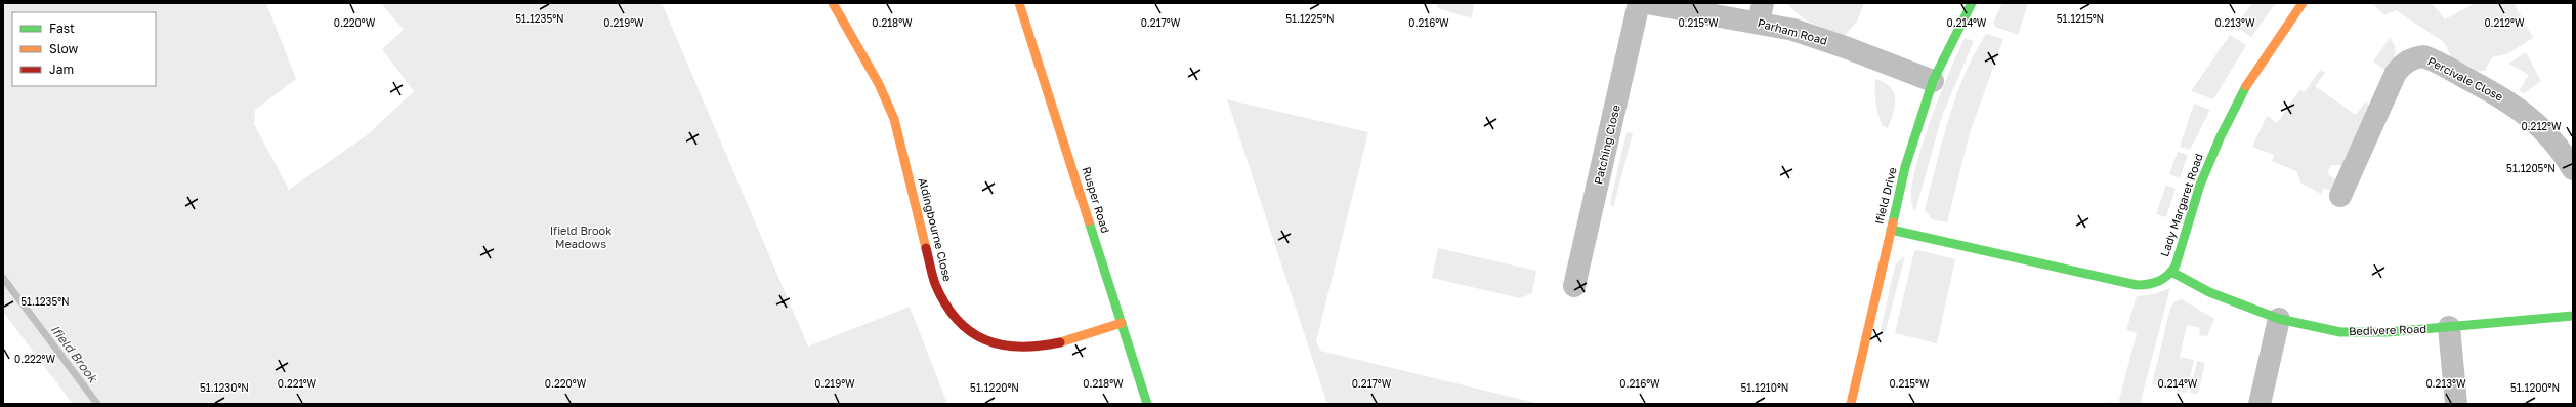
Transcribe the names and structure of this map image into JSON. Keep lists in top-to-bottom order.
{
  "streets": {
    "street": [
      "Parham Road",
      "Percivale Close",
      "Patching Close",
      "Ifield Drive",
      "Rusper Road",
      "Lady Margaret Road",
      "Aldingbourne Close",
      "Bedivere Road"
    ]
  },
  "crossings": [
    ["Parham Road", "Ifield Drive"],
    ["Ifield Drive", "Lady Margaret Road"],
    ["Rusper Road", "Aldingbourne Close"],
    ["Lady Margaret Road", "Bedivere Road"]
  ],
  "water": ["Ifield Brook"],
  "parks": ["Ifield Brook Meadows"],
  "legend": ["Fast", "Slow", "Jam"],
  "coordinates": [
    "51.1225°N",
    "51.1215°N",
    "51.1235°N",
    "0.220°W",
    "0.219°W",
    "0.218°W",
    "0.217°W",
    "0.216°W",
    "0.215°W",
    "0.214°W",
    "0.213°W",
    "0.212°W",
    "51.1205°N",
    "0.222°W",
    "0.221°W",
    "51.1230°N",
    "51.1220°N",
    "51.1210°N",
    "51.1200°N"
  ]
}
